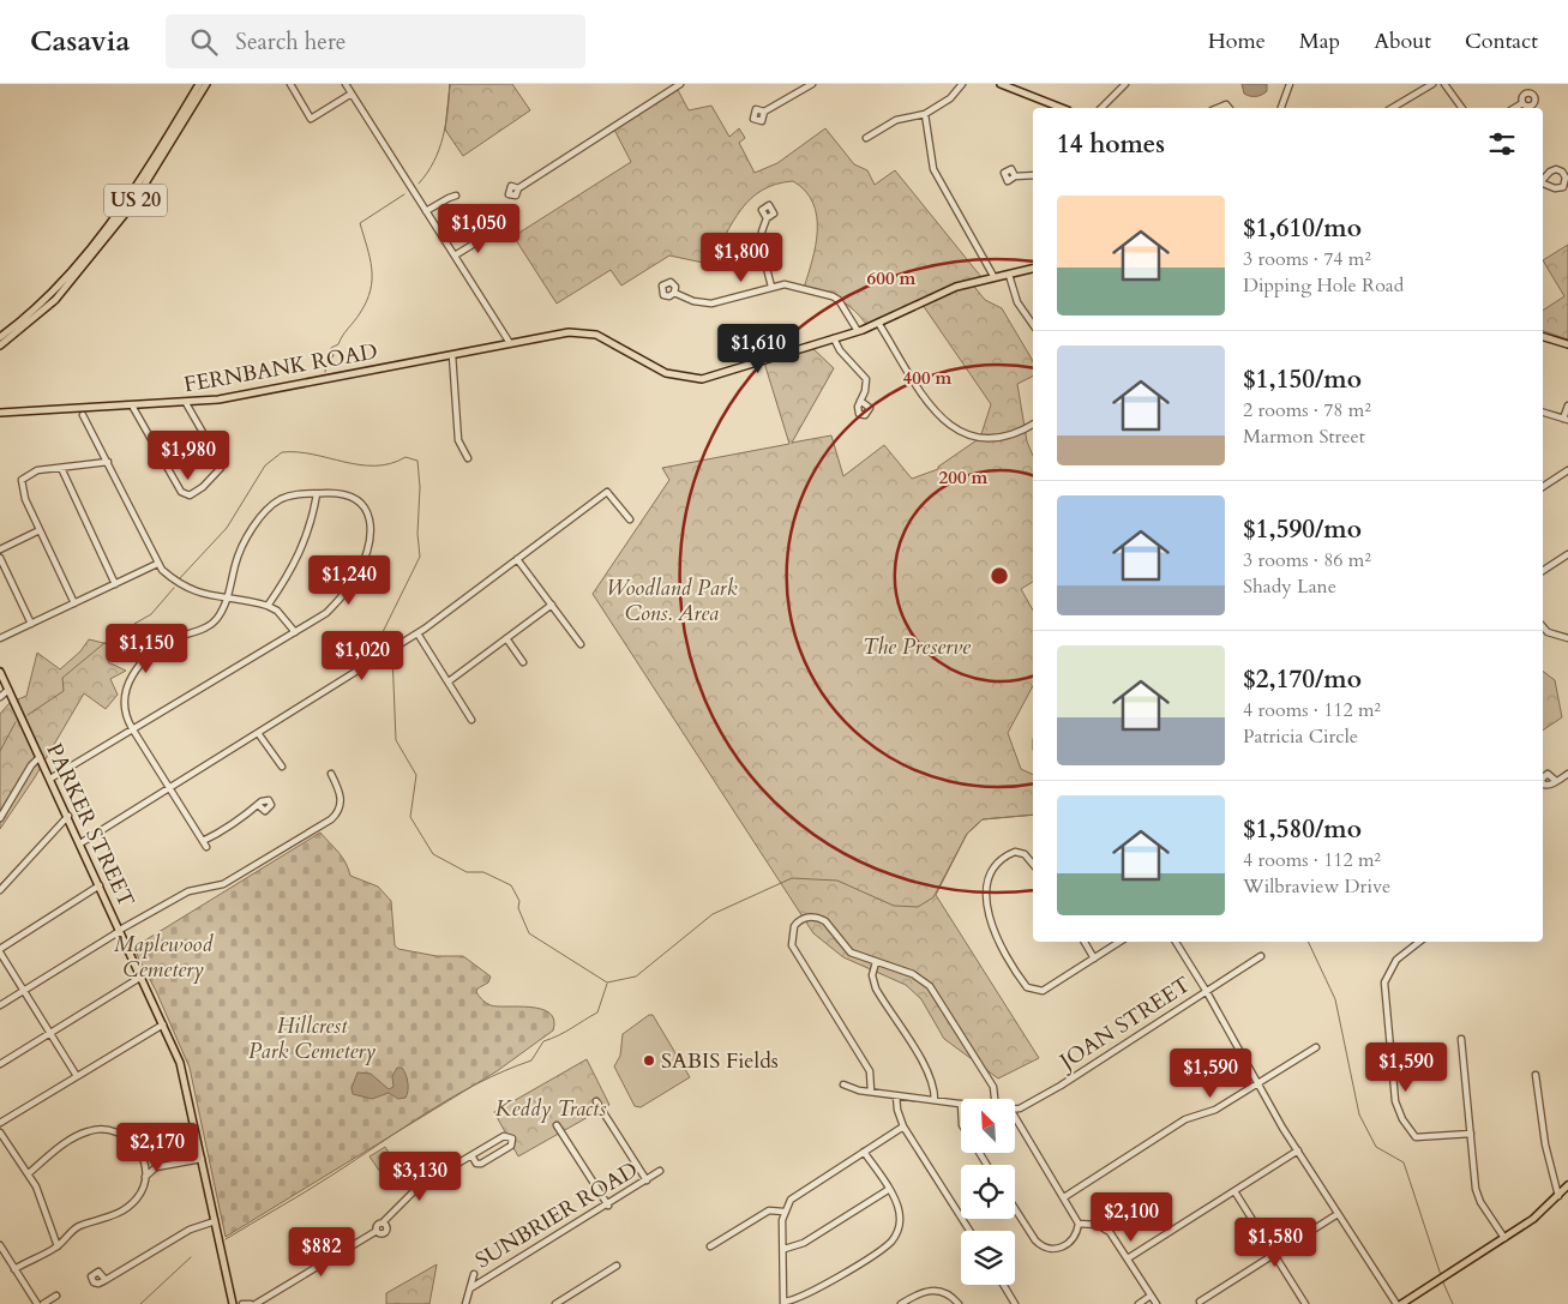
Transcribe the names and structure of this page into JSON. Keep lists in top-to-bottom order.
{
  "streets": {
    "main road": ["US 20", "FERNBANK ROAD", "PARKER STREET"],
    "street": ["JOAN STREET", "SUNBRIER ROAD"]
  },
  "parks": [
    "Woodland Park Cons. Area",
    "The Preserve",
    "Maplewood Cemetery",
    "Hillcrest Park Cemetery",
    "Keddy Tracts"
  ],
  "places": ["SABIS Fields"],
  "north": "top left",
  "page": {
    "header": "Casavia",
    "search": "Search here",
    "nav": [
      "Home",
      "Map",
      "About",
      "Contact"
    ],
    "heading": "14 homes",
    "list": [
      {
        "name": "$1,610/mo",
        "note": "3 rooms · 74 m² · Dipping Hole Road"
      },
      {
        "name": "$1,150/mo",
        "note": "2 rooms · 78 m² · Marmon Street"
      },
      {
        "name": "$1,590/mo",
        "note": "3 rooms · 86 m² · Shady Lane"
      },
      {
        "name": "$2,170/mo",
        "note": "4 rooms · 112 m² · Patricia Circle"
      },
      {
        "name": "$1,580/mo",
        "note": "4 rooms · 112 m² · Wilbraview Drive"
      }
    ],
    "price": [
      "$1,050",
      "$1,800",
      "$1,610",
      "$1,980",
      "$1,240",
      "$1,150",
      "$1,020",
      "$1,590",
      "$1,590",
      "$2,170",
      "$3,130",
      "$2,100",
      "$1,580",
      "$882"
    ]
  },
  "rings": ["600 m", "400 m", "200 m"]
}
